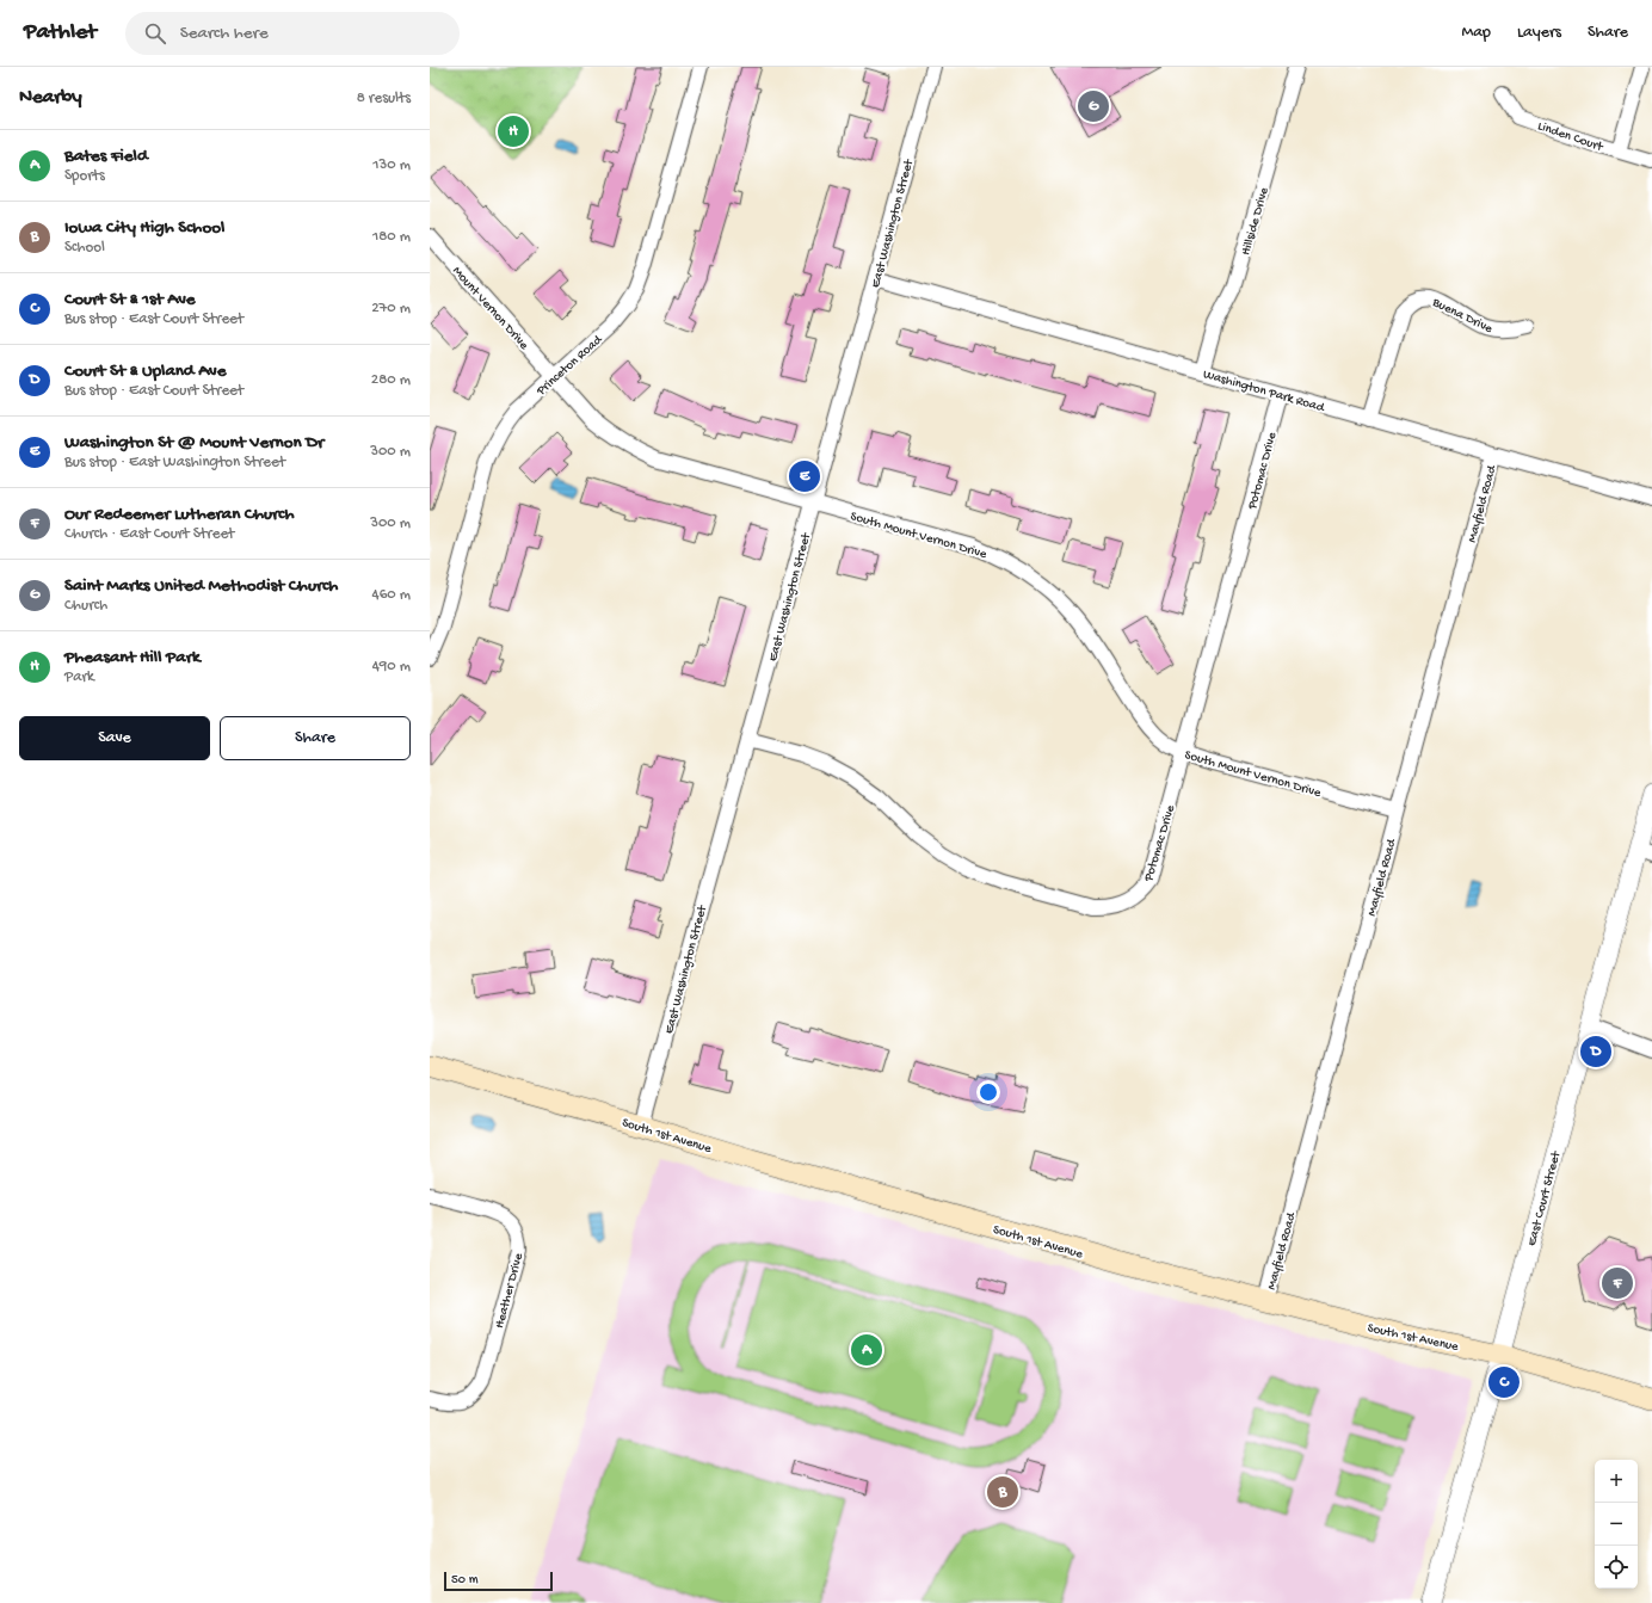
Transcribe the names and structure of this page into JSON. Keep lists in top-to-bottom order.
{
  "streets": {
    "main road": ["South 1st Avenue"],
    "street": [
      "Linden Court",
      "Hillside Drive",
      "East Washington Street",
      "Mount Vernon Drive",
      "Buena Drive",
      "Princeton Road",
      "Washington Park Road",
      "Potomac Drive",
      "Mayfield Road",
      "South Mount Vernon Drive",
      "East Court Street",
      "Heather Drive"
    ]
  },
  "crossings": [
    ["Hillside Drive", "Washington Park Road"],
    ["East Washington Street", "Washington Park Road"],
    ["East Washington Street", "Potomac Drive"],
    ["East Washington Street", "South Mount Vernon Drive"],
    ["East Washington Street", "South 1st Avenue"],
    ["Mount Vernon Drive", "Princeton Road"],
    ["Mount Vernon Drive", "South Mount Vernon Drive"],
    ["Buena Drive", "Washington Park Road"],
    ["Princeton Road", "South Mount Vernon Drive"],
    ["Washington Park Road", "Potomac Drive"],
    ["Washington Park Road", "Mayfield Road"],
    ["Potomac Drive", "South Mount Vernon Drive"],
    ["Mayfield Road", "South Mount Vernon Drive"],
    ["Mayfield Road", "South 1st Avenue"],
    ["South 1st Avenue", "East Court Street"]
  ],
  "scale_bar": "50 m",
  "page": {
    "header": "Pathlet",
    "search": "Search here",
    "nav": ["Map", "Layers", "Share"],
    "heading": ["Nearby", "8 results"],
    "pins": [
      "G",
      "H",
      "E",
      "D",
      "F",
      "A",
      "C",
      "B"
    ],
    "list": [
      {
        "mark": "A",
        "name": "Bates Field",
        "note": "Sports",
        "value": "130 m"
      },
      {
        "mark": "B",
        "name": "Iowa City High School",
        "note": "School",
        "value": "180 m"
      },
      {
        "mark": "C",
        "name": "Court St & 1st Ave",
        "note": "Bus stop · East Court Street",
        "value": "270 m"
      },
      {
        "mark": "D",
        "name": "Court St & Upland Ave",
        "note": "Bus stop · East Court Street",
        "value": "280 m"
      },
      {
        "mark": "E",
        "name": "Washington St @ Mount Vernon Dr",
        "note": "Bus stop · East Washington Street",
        "value": "300 m"
      },
      {
        "mark": "F",
        "name": "Our Redeemer Lutheran Church",
        "note": "Church · East Court Street",
        "value": "300 m"
      },
      {
        "mark": "G",
        "name": "Saint Marks United Methodist Church",
        "note": "Church",
        "value": "460 m"
      },
      {
        "mark": "H",
        "name": "Pheasant Hill Park",
        "note": "Park",
        "value": "490 m"
      }
    ],
    "buttons": ["Save", "Share"],
    "map_buttons": ["+", "−"],
    "scale": "50 m"
  }
}
